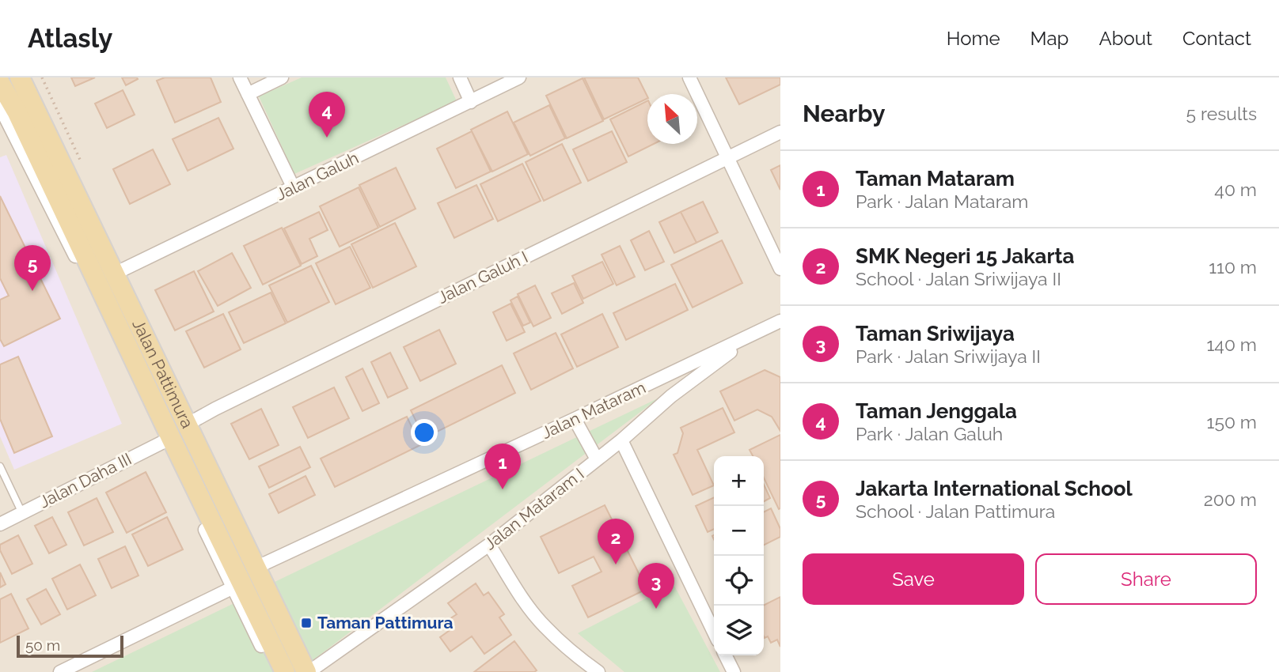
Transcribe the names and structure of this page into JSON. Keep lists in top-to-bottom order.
{
  "streets": {
    "main road": ["Jalan Pattimura"],
    "street": [
      "Jalan Galuh",
      "Jalan Galuh I",
      "Jalan Mataram",
      "Jalan Daha III",
      "Jalan Mataram I"
    ]
  },
  "crossings": [
    ["Jalan Galuh", "Jalan Pattimura"],
    ["Jalan Galuh I", "Jalan Pattimura"],
    ["Jalan Pattimura", "Jalan Mataram"],
    ["Jalan Pattimura", "Jalan Daha III"],
    ["Jalan Pattimura", "Jalan Mataram I"],
    ["Jalan Mataram", "Jalan Mataram I"]
  ],
  "places": {
    "transit": ["Taman Pattimura"]
  },
  "scale_bar": "50 m",
  "north": "top left",
  "page": {
    "header": "Atlasly",
    "nav": [
      "Home",
      "Map",
      "About",
      "Contact"
    ],
    "heading": ["Nearby", "5 results"],
    "pins": [
      "4",
      "5",
      "1",
      "2",
      "3"
    ],
    "list": [
      {
        "mark": "1",
        "name": "Taman Mataram",
        "note": "Park · Jalan Mataram",
        "value": "40 m"
      },
      {
        "mark": "2",
        "name": "SMK Negeri 15 Jakarta",
        "note": "School · Jalan Sriwijaya II",
        "value": "110 m"
      },
      {
        "mark": "3",
        "name": "Taman Sriwijaya",
        "note": "Park · Jalan Sriwijaya II",
        "value": "140 m"
      },
      {
        "mark": "4",
        "name": "Taman Jenggala",
        "note": "Park · Jalan Galuh",
        "value": "150 m"
      },
      {
        "mark": "5",
        "name": "Jakarta International School",
        "note": "School · Jalan Pattimura",
        "value": "200 m"
      }
    ],
    "map_buttons": ["+", "−"],
    "buttons": ["Save", "Share"],
    "scale": "50 m"
  }
}
